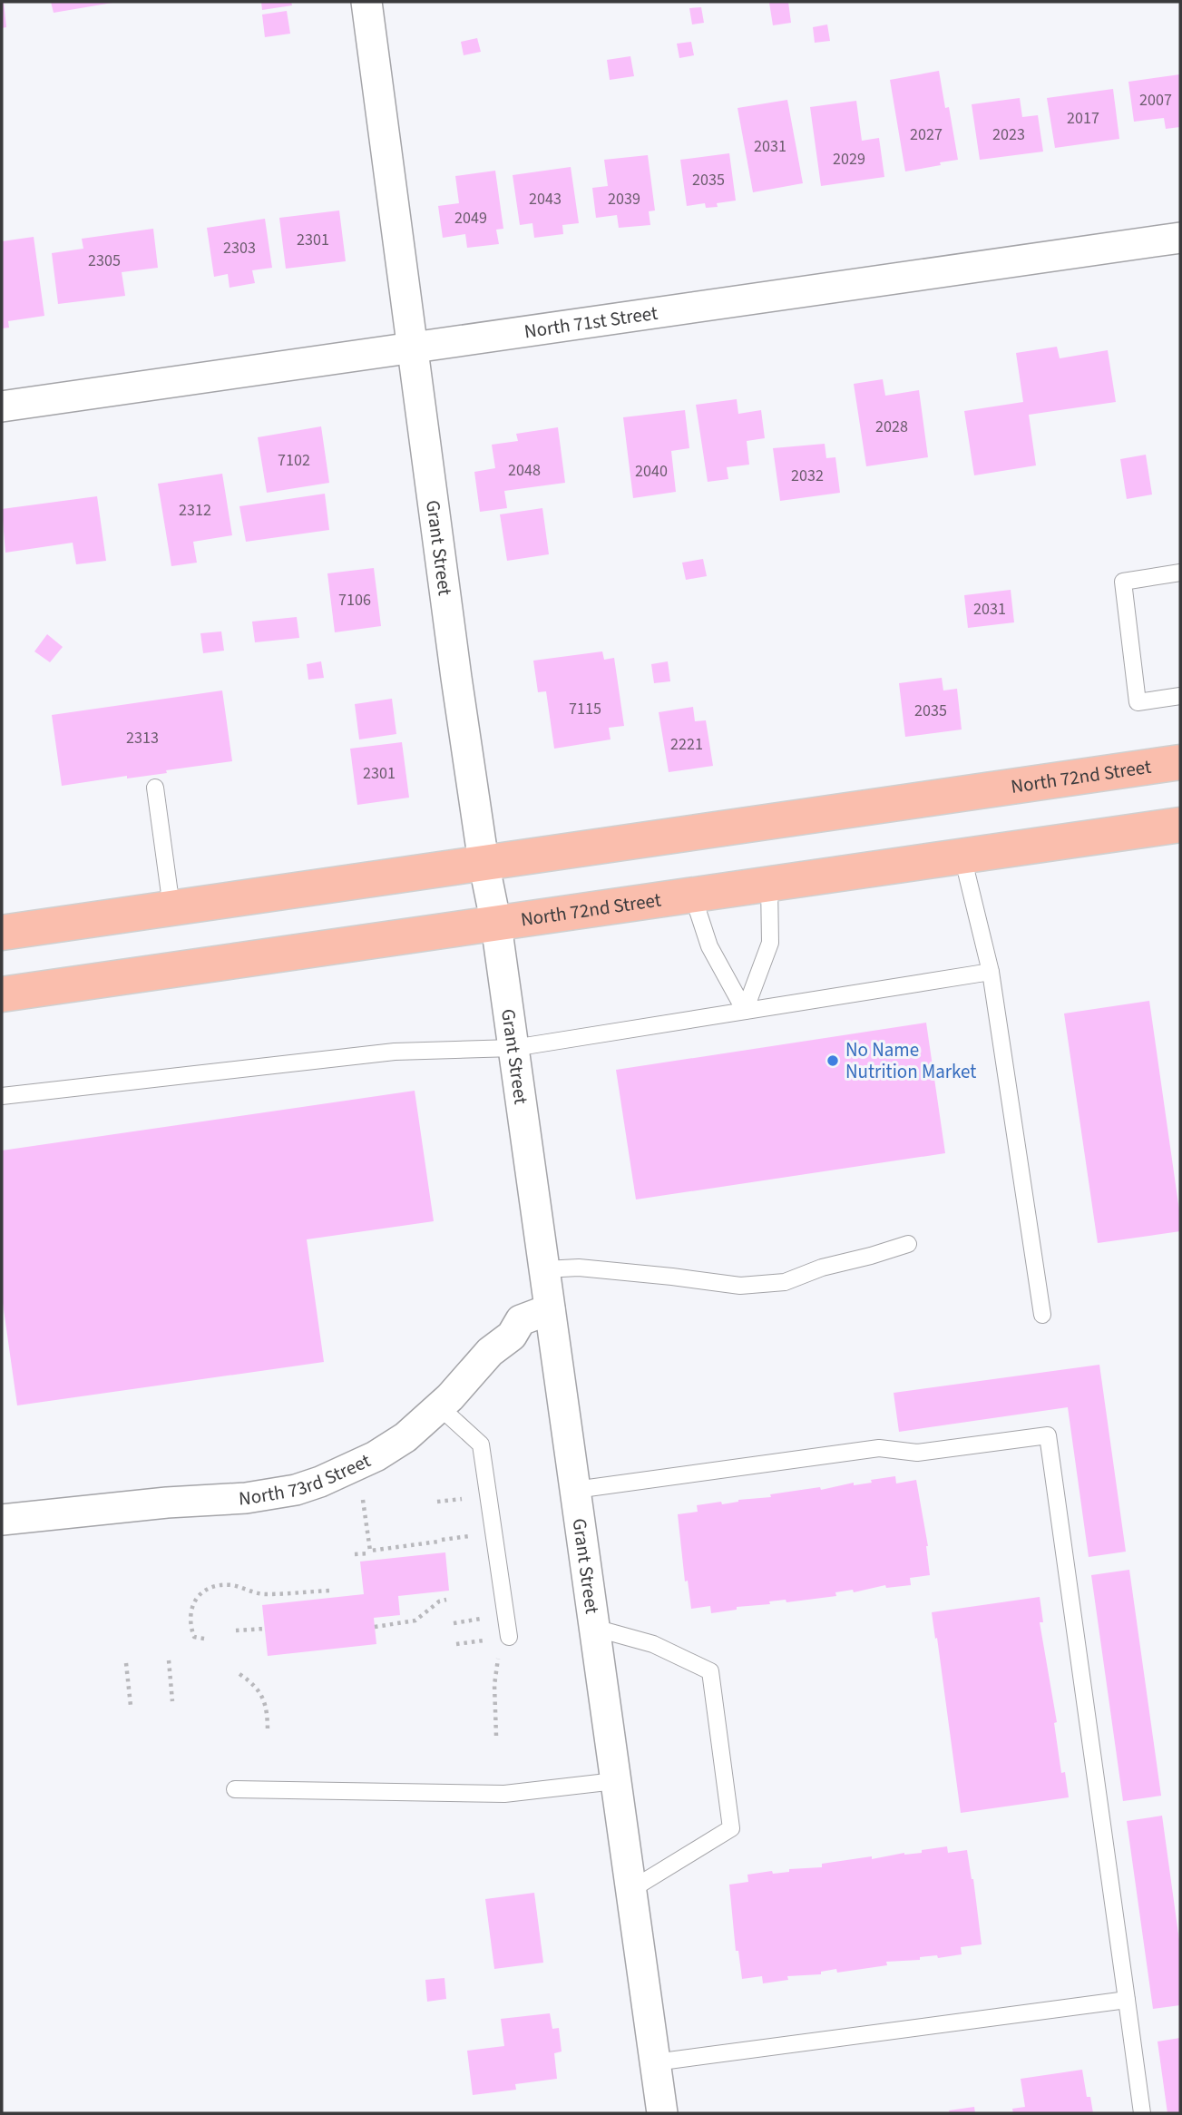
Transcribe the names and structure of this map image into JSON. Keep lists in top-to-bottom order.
{
  "streets": {
    "main road": ["North 72nd Street"],
    "street": ["North 71st Street", "Grant Street", "North 73rd Street"]
  },
  "crossings": [
    ["North 71st Street", "Grant Street"],
    ["Grant Street", "North 72nd Street"],
    ["Grant Street", "North 73rd Street"]
  ],
  "places": ["No Name Nutrition Market"],
  "house_numbers": [
    "2007",
    "2017",
    "2027",
    "2023",
    "2031",
    "2029",
    "2035",
    "2043",
    "2039",
    "2049",
    "2301",
    "2303",
    "2305",
    "2028",
    "7102",
    "2048",
    "2040",
    "2032",
    "2312",
    "7106",
    "2031",
    "7115",
    "2035",
    "2313",
    "2221",
    "2301"
  ]
}
